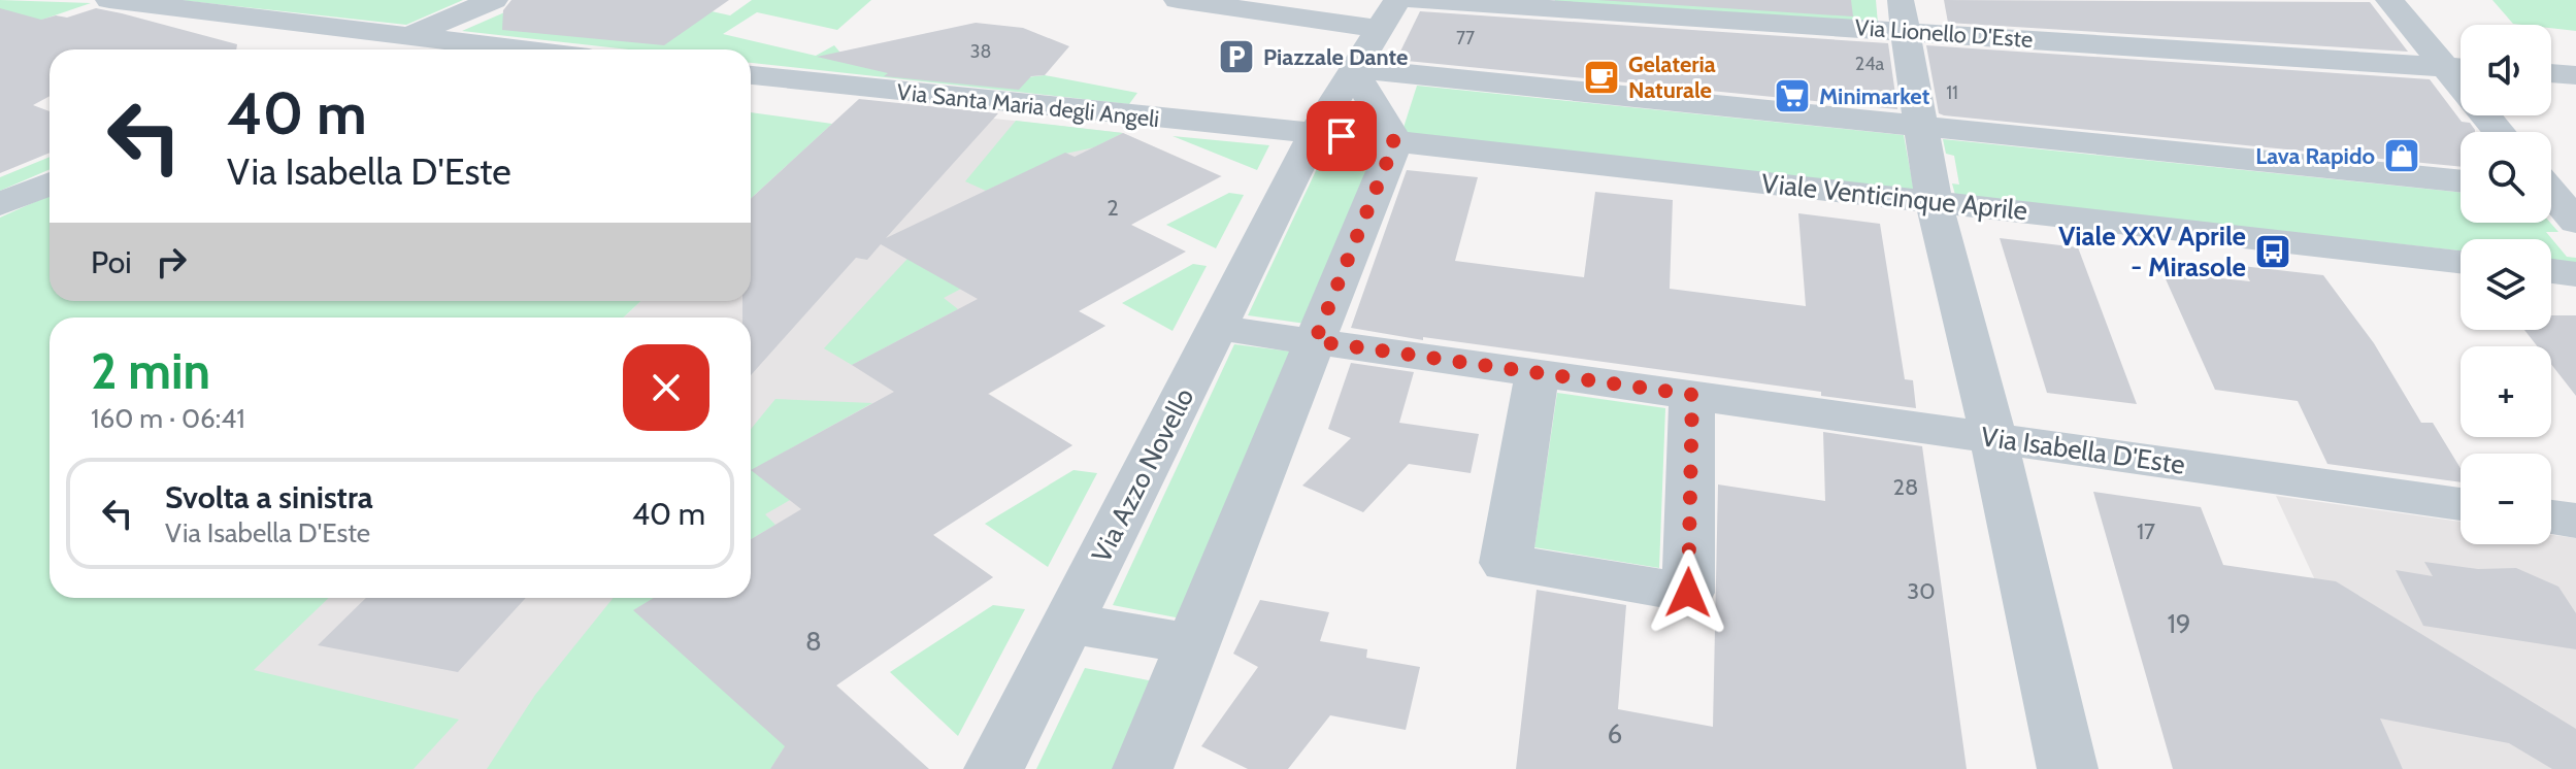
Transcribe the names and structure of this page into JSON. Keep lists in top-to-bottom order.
{
  "streets": {
    "street": [
      "Via Lionello D'Este",
      "Via Santa Maria degli Angeli",
      "Viale Venticinque Aprile",
      "Via Isabella D'Este",
      "Via Azzo Novello"
    ]
  },
  "crossings": [
    ["Via Santa Maria degli Angeli", "Viale Venticinque Aprile"],
    ["Via Santa Maria degli Angeli", "Via Azzo Novello"],
    ["Viale Venticinque Aprile", "Via Azzo Novello"]
  ],
  "places": {
    "parking": ["Piazzale Dante"],
    "cafe": ["Gelateria Naturale"],
    "supermarket": ["Minimarket"],
    "shop": ["Lava Rapido"],
    "bus stop": ["Viale XXV Aprile - Mirasole"]
  },
  "house_numbers": [
    "77",
    "38",
    "24a",
    "11",
    "2",
    "28",
    "17",
    "30",
    "19",
    "8",
    "6"
  ],
  "page": {
    "map_buttons": ["+", "−"],
    "turn": ["40 m", "Via Isabella D'Este"],
    "then": "Poi",
    "heading": ["2 min", "160 m · 06:41"],
    "list": [
      {
        "name": "Svolta a sinistra",
        "note": "Via Isabella D'Este",
        "value": "40 m"
      }
    ]
  }
}
